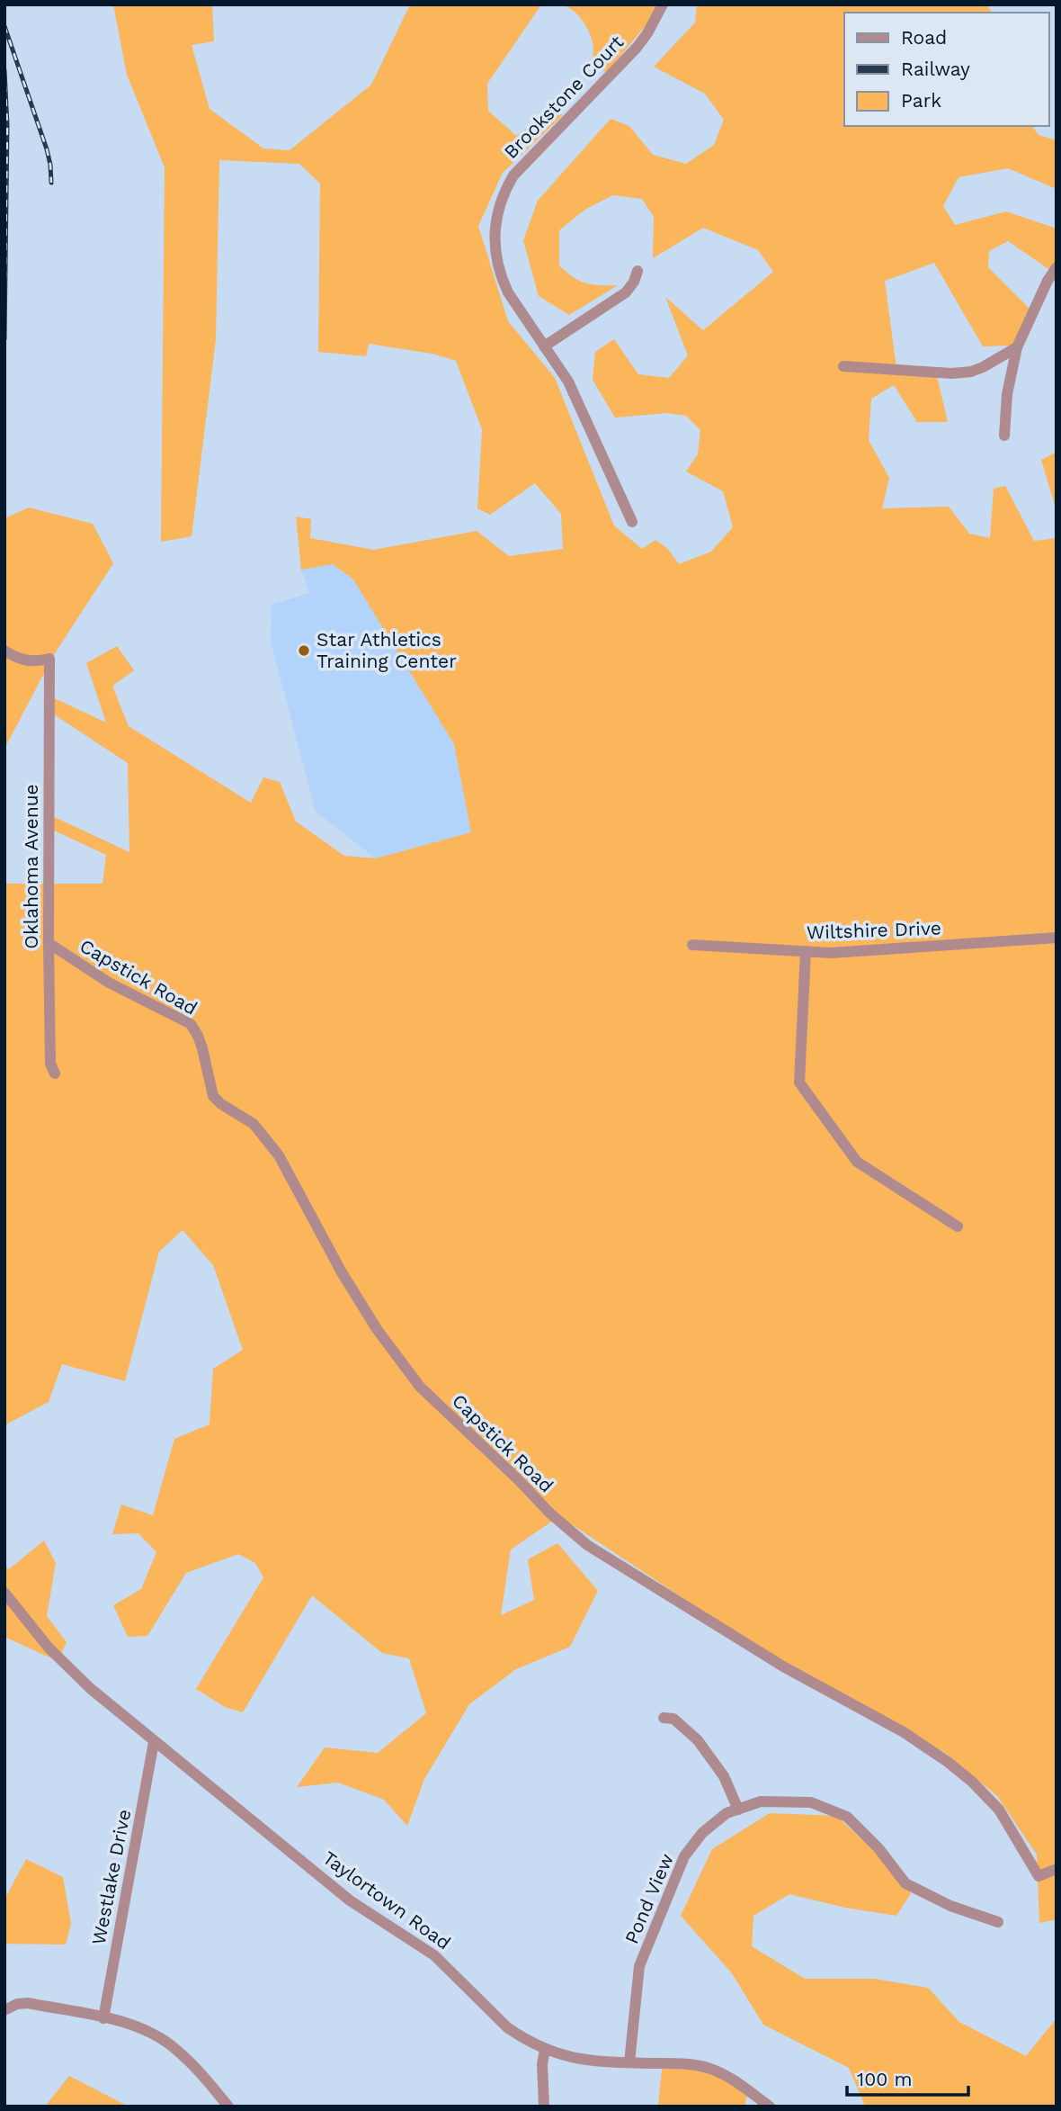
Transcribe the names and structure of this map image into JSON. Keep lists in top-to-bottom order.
{
  "streets": {
    "street": [
      "Brookstone Court",
      "Oklahoma Avenue",
      "Wiltshire Drive",
      "Capstick Road",
      "Westlake Drive",
      "Pond View",
      "Taylortown Road"
    ]
  },
  "crossings": [
    ["Oklahoma Avenue", "Capstick Road"],
    ["Westlake Drive", "Taylortown Road"],
    ["Pond View", "Taylortown Road"]
  ],
  "places": ["Star Athletics Training Center"],
  "legend": ["Road", "Railway", "Park"],
  "scale_bar": "100 m"
}
